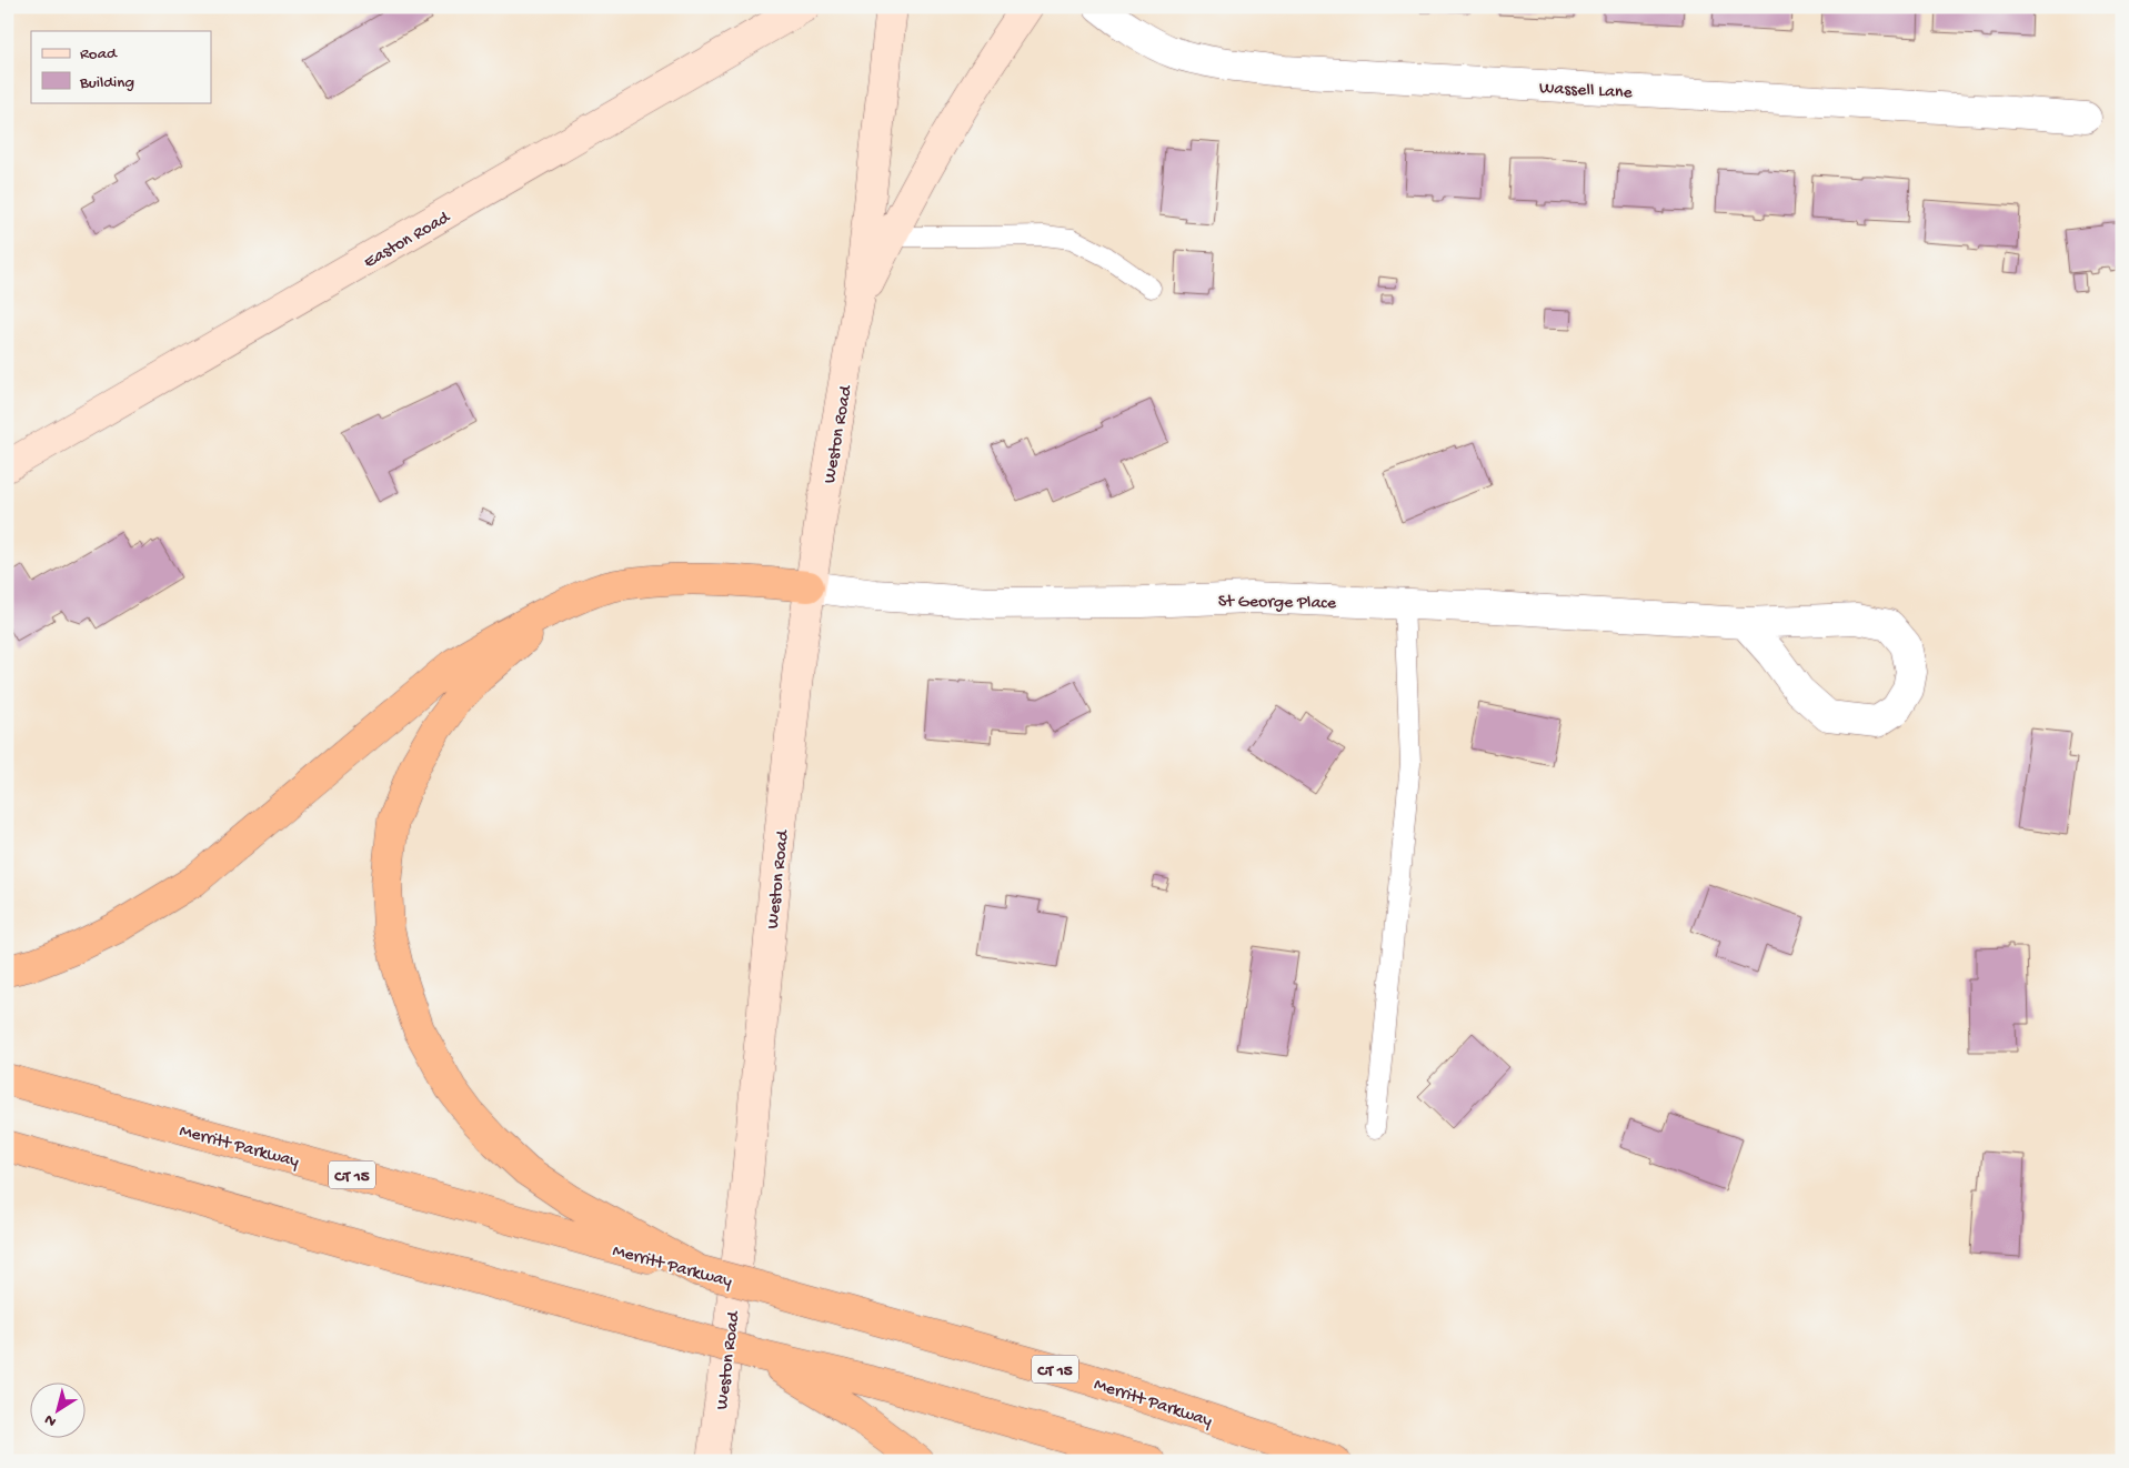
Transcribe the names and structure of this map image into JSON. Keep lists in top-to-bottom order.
{
  "streets": {
    "highway": ["Merritt Parkway", "CT 15"],
    "main road": ["Easton Road", "Weston Road"],
    "street": ["Wassell Lane", "St George Place"]
  },
  "crossings": [
    ["Weston Road", "St George Place"]
  ],
  "legend": ["Road", "Building"],
  "north": "bottom left"
}
